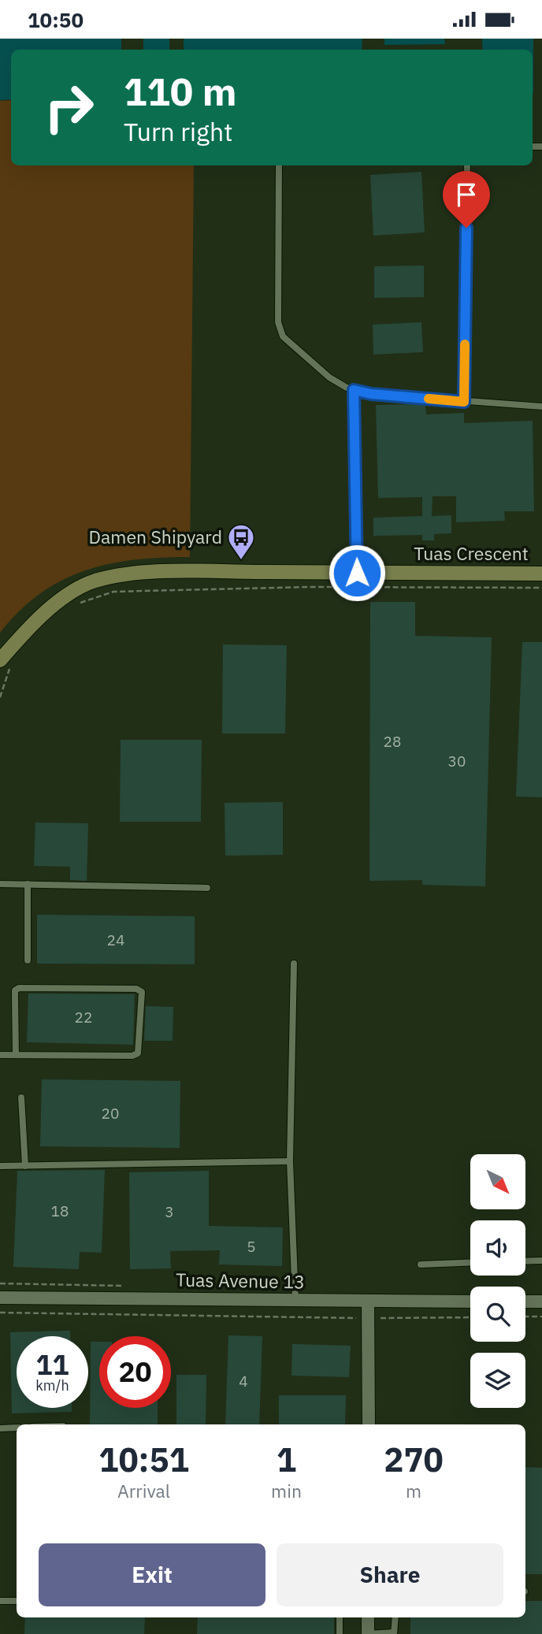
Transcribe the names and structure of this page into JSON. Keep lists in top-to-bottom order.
{
  "streets": {
    "street": ["Tuas Crescent", "Tuas Avenue 13"]
  },
  "places": {
    "bus stop": ["Damen Shipyard"]
  },
  "house_numbers": [
    "28",
    "30",
    "24",
    "22",
    "20",
    "18",
    "3",
    "5",
    "4"
  ],
  "north": "bottom right",
  "page": {
    "status": "10:50",
    "turn": ["110 m", "Turn right"],
    "speed": "11 km/h",
    "limit": "20",
    "eta": [
      "10:51",
      "Arrival",
      "1",
      "min",
      "270",
      "m"
    ],
    "buttons": ["Exit", "Share"]
  }
}
